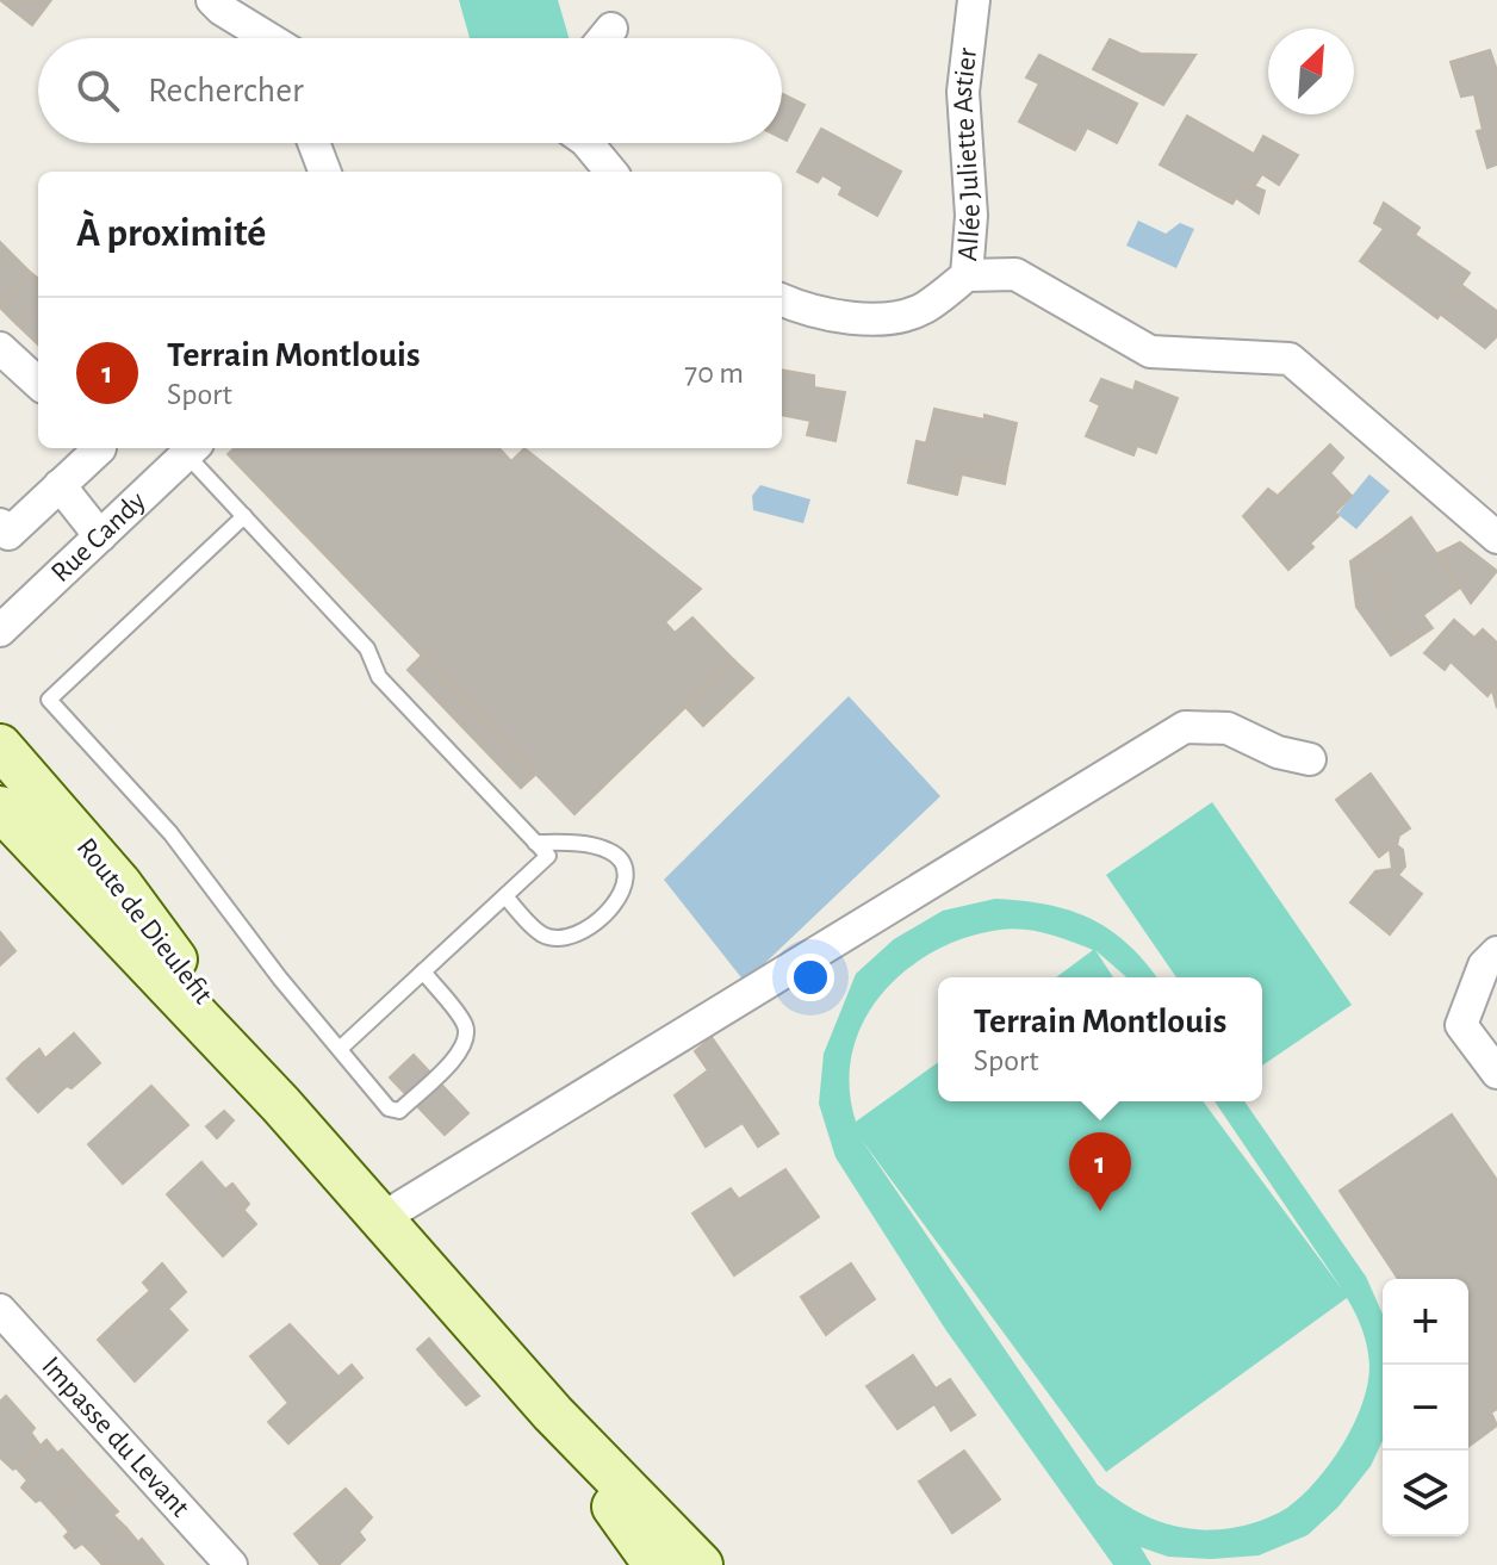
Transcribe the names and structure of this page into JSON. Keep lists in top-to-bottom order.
{
  "streets": {
    "main road": ["Route de Dieulefit"],
    "street": ["Allée Juliette Astier", "Rue Candy", "Impasse du Levant"]
  },
  "north": "top right",
  "page": {
    "search": "Rechercher",
    "heading": "À proximité",
    "list": [
      {
        "mark": "1",
        "name": "Terrain Montlouis",
        "note": "Sport",
        "value": "70 m"
      }
    ],
    "popup": ["Terrain Montlouis", "Sport"],
    "pins": "1",
    "map_buttons": ["+", "−"]
  }
}
